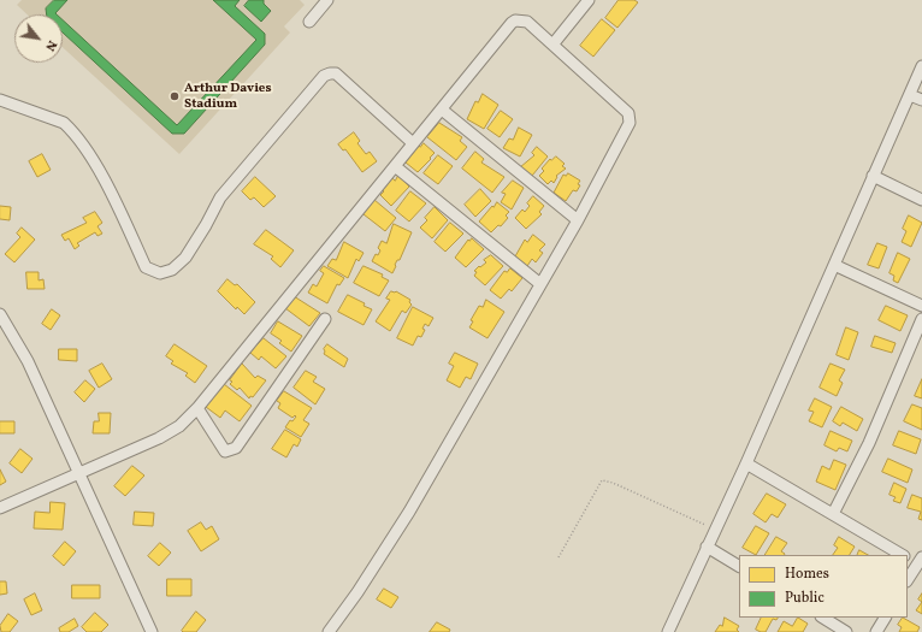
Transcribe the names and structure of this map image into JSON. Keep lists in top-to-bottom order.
{
  "places": ["Arthur Davies Stadium"],
  "legend": ["Homes", "Public"],
  "north": "bottom right"
}
